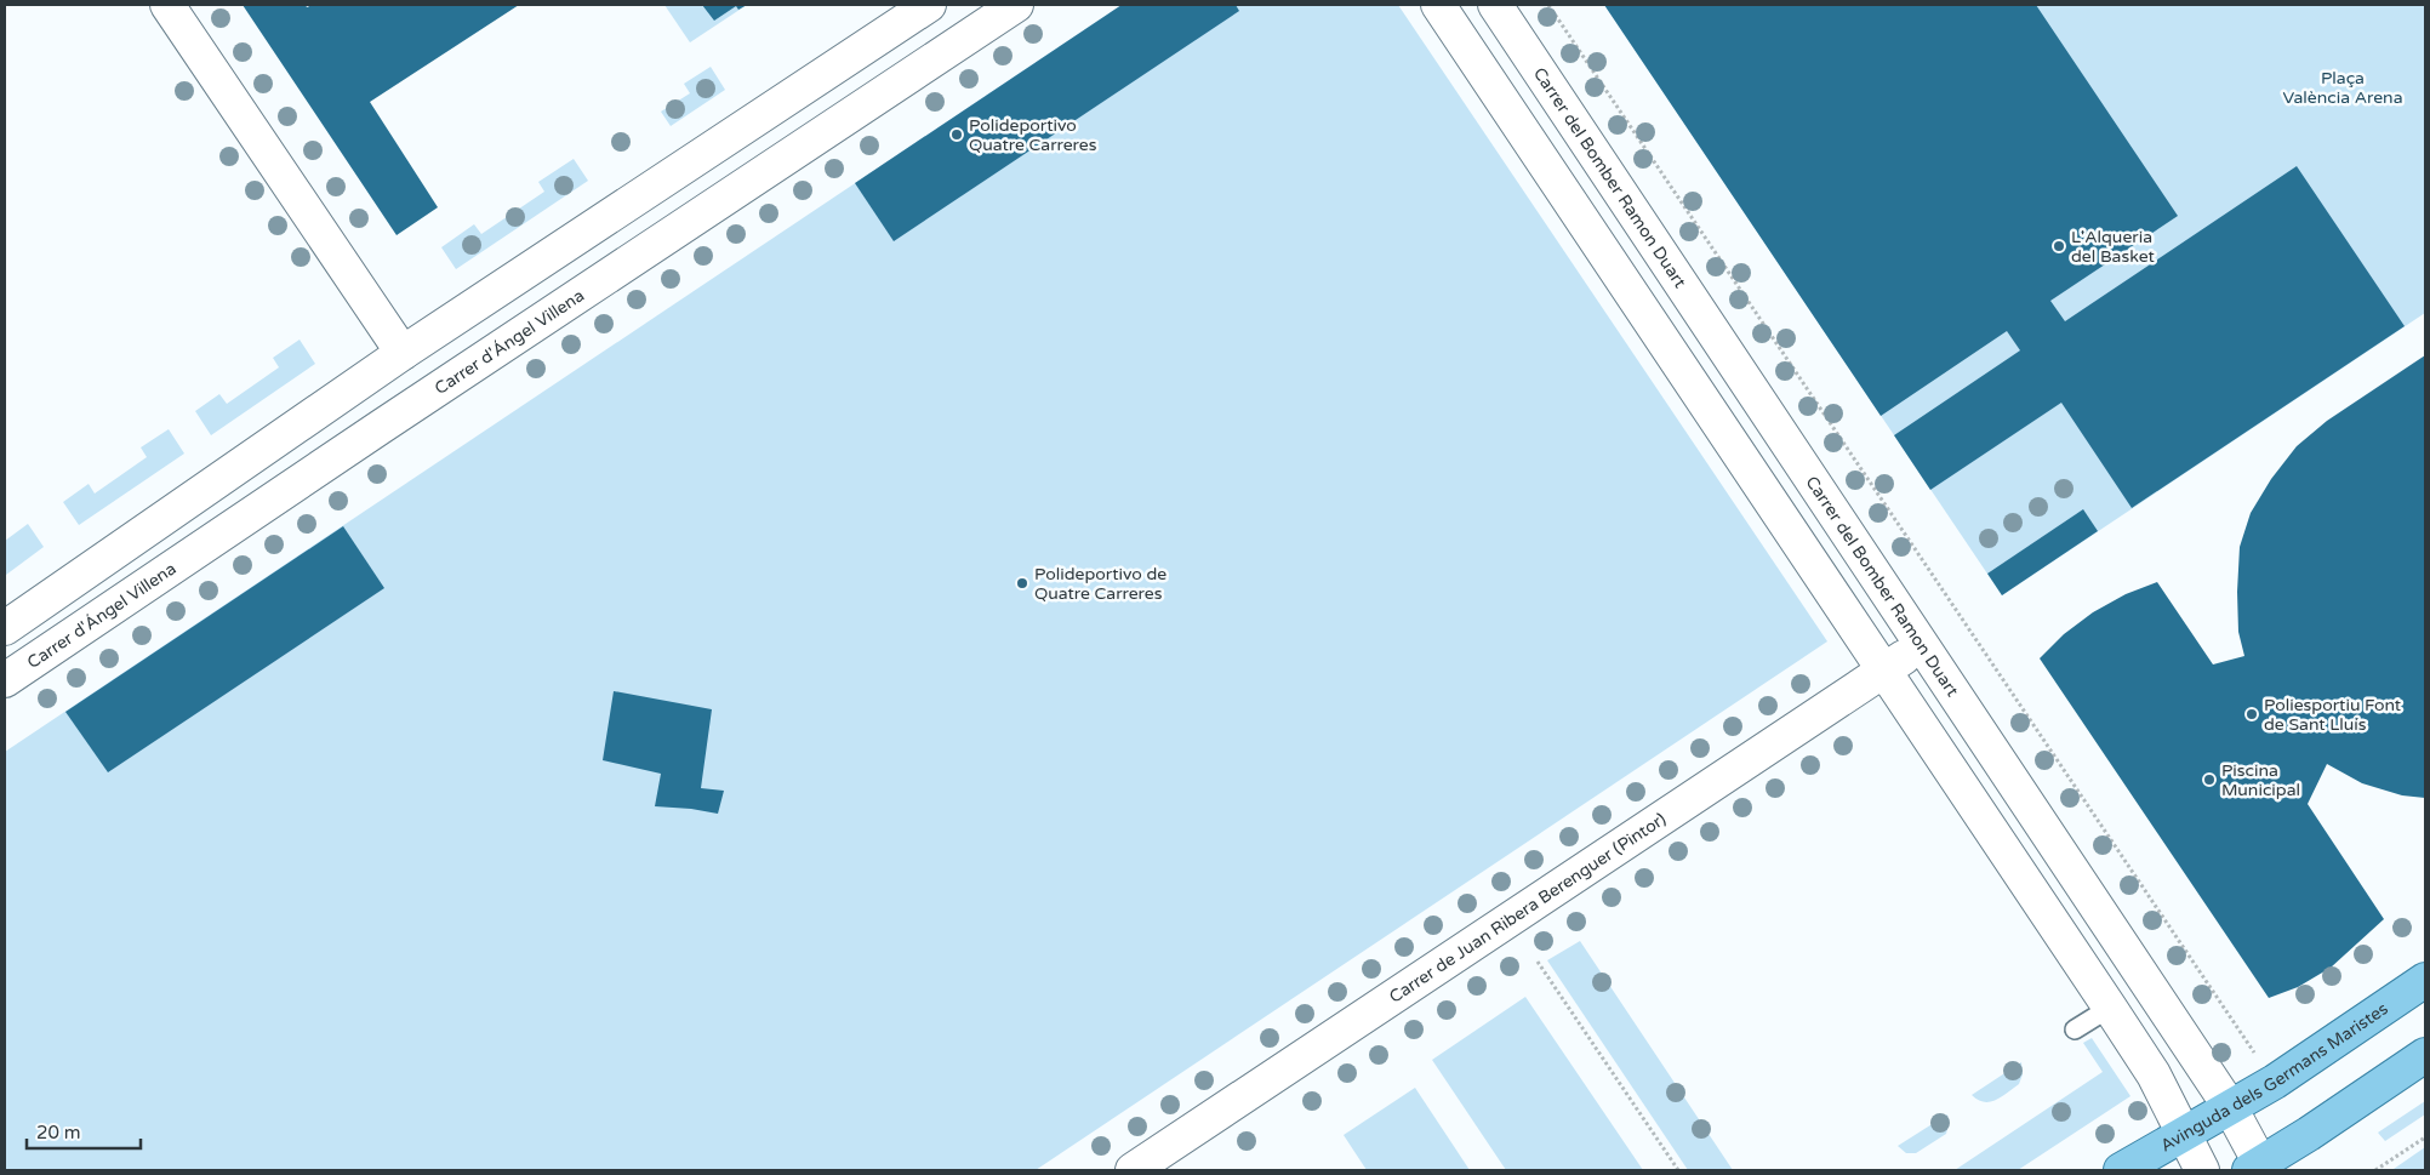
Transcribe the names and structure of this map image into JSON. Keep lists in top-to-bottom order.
{
  "streets": {
    "main road": ["Avinguda dels Germans Maristes"],
    "street": ["Carrer del Bomber Ramon Duart", "Carrer d'Ángel Villena", "Carrer de Juan Ribera Berenguer (Pintor)"]
  },
  "crossings": [
    ["Carrer del Bomber Ramon Duart", "Carrer de Juan Ribera Berenguer (Pintor)"],
    ["Carrer del Bomber Ramon Duart", "Avinguda dels Germans Maristes"]
  ],
  "parks": ["Plaça València Arena"],
  "places": [
    "Polideportivo Quatre Carreres",
    "L'Alqueria del Basket",
    "Polideportivo de Quatre Carreres",
    "Poliesportiu Font de Sant Lluís",
    "Piscina Municipal"
  ],
  "scale_bar": "20 m"
}
